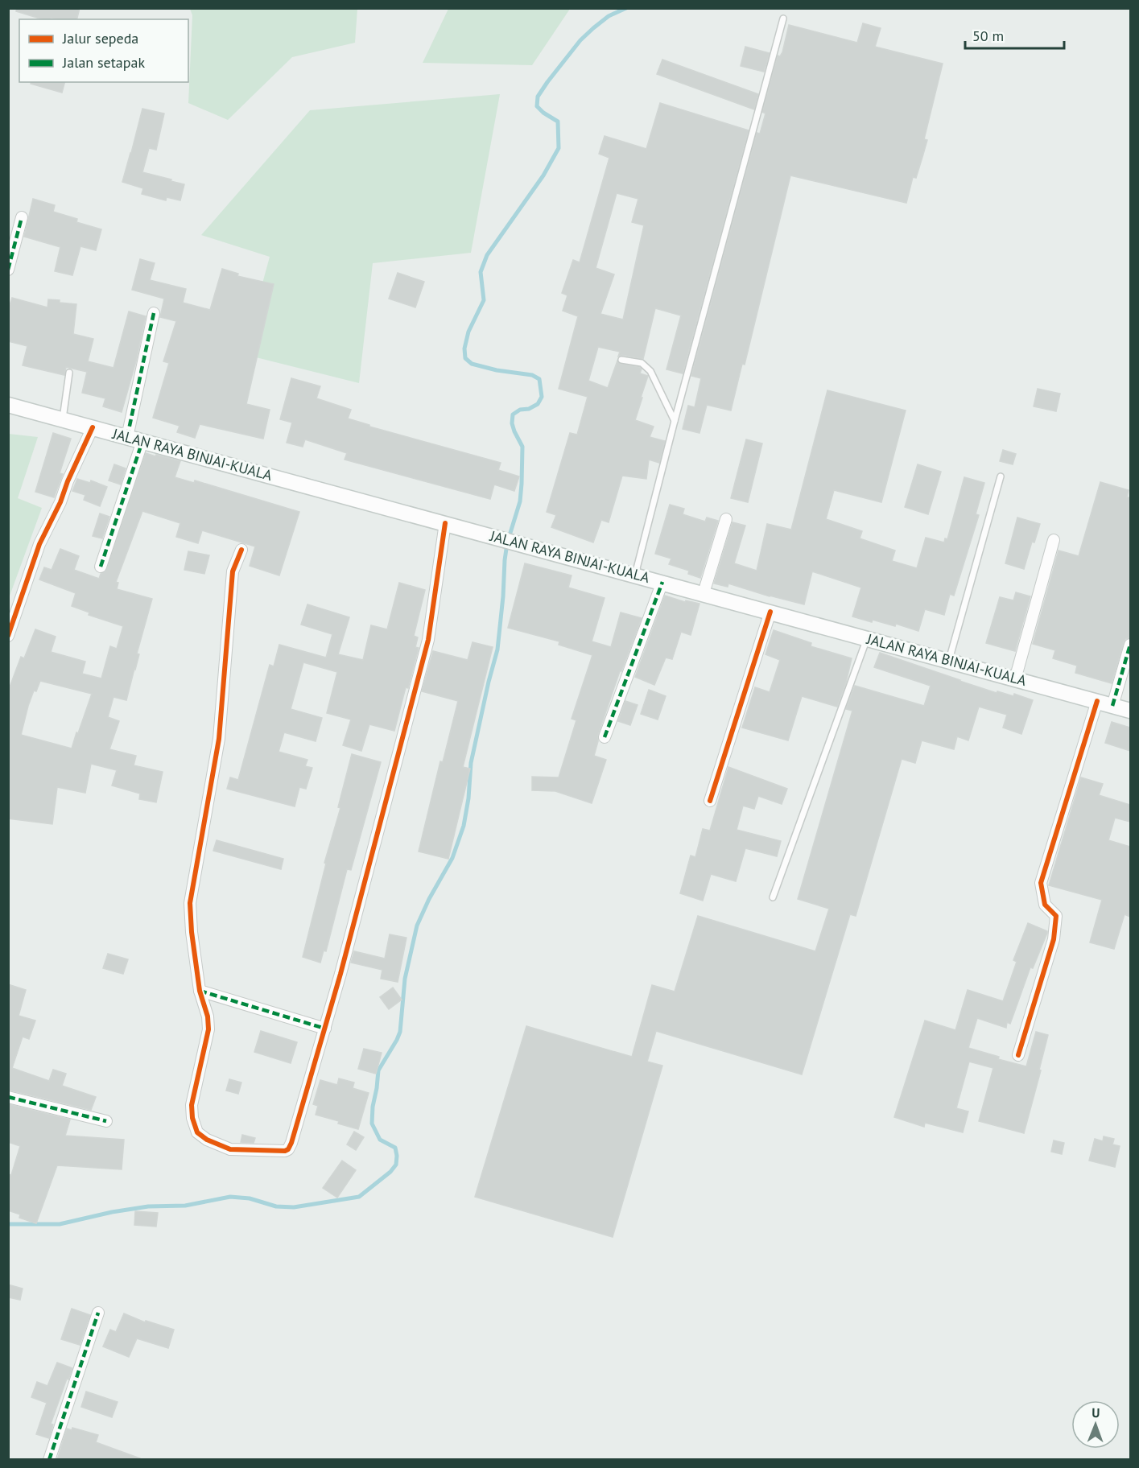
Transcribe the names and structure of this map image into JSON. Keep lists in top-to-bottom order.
{
  "streets": {
    "main road": ["JALAN RAYA BINJAI-KUALA"]
  },
  "legend": ["Jalur sepeda", "Jalan setapak"],
  "scale_bar": "50 m",
  "north": "top"
}
